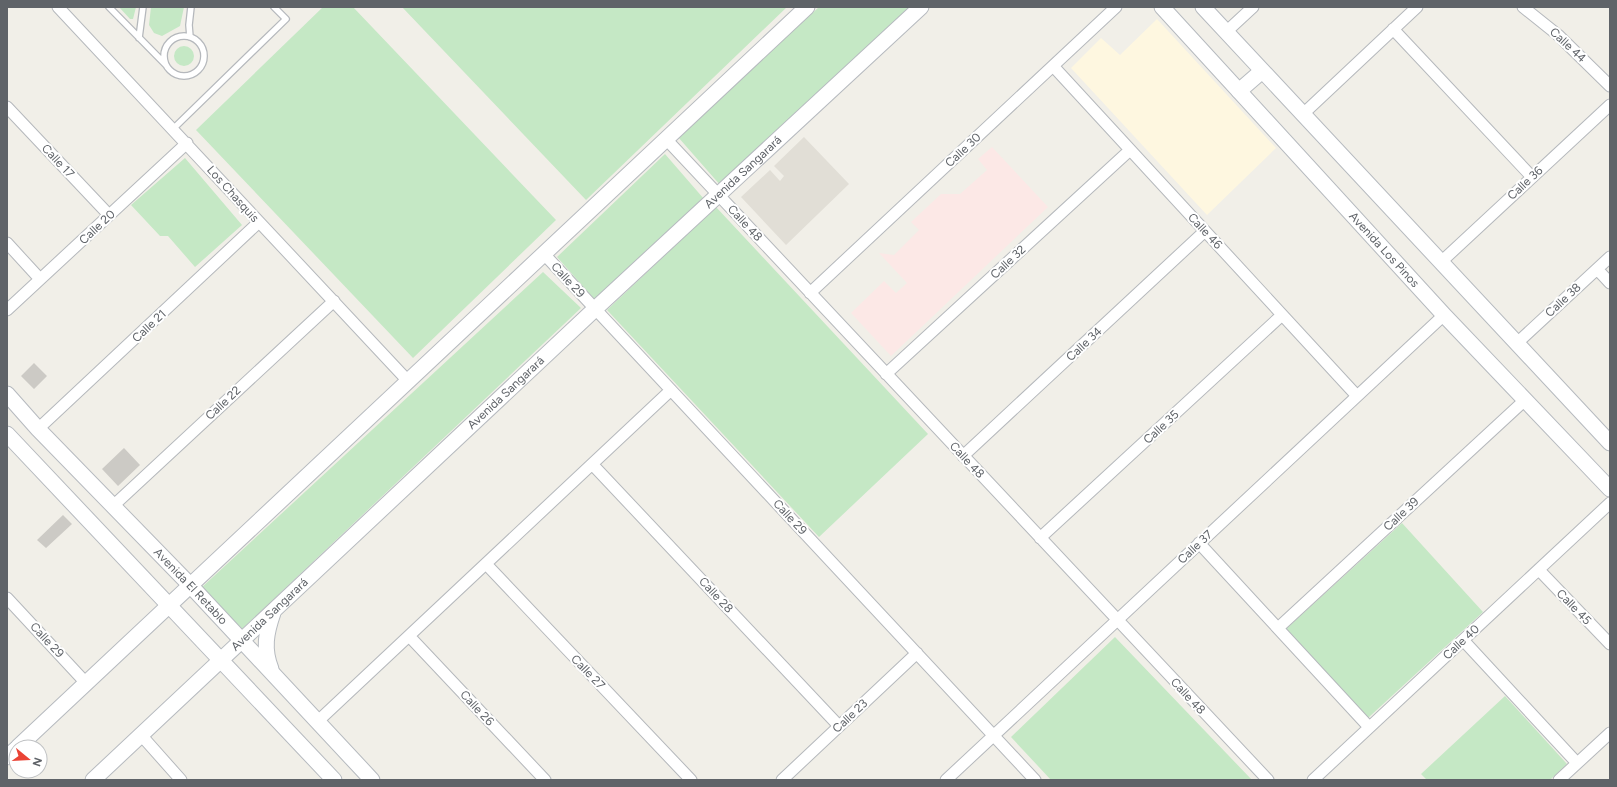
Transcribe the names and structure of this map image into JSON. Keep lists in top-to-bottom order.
{
  "streets": {
    "street": [
      "Calle 44",
      "Calle 30",
      "Calle 17",
      "Avenida Sangarará",
      "Calle 36",
      "Los Chasquis",
      "Calle 48",
      "Calle 20",
      "Calle 46",
      "Avenida Los Pinos",
      "Calle 32",
      "Calle 29",
      "Calle 38",
      "Calle 21",
      "Calle 34",
      "Calle 22",
      "Calle 35",
      "Calle 39",
      "Calle 37",
      "Avenida El Retablo",
      "Calle 28",
      "Calle 45",
      "Calle 40",
      "Calle 27",
      "Calle 26",
      "Calle 23"
    ]
  },
  "crossings": [
    ["Calle 30", "Calle 48"],
    ["Calle 30", "Calle 46"],
    ["Calle 17", "Calle 20"],
    ["Avenida Sangarará", "Calle 48"],
    ["Avenida Sangarará", "Calle 29"],
    ["Avenida Sangarará", "Avenida El Retablo"],
    ["Los Chasquis", "Calle 20"],
    ["Los Chasquis", "Calle 21"],
    ["Los Chasquis", "Calle 22"],
    ["Calle 48", "Calle 32"],
    ["Calle 48", "Calle 34"],
    ["Calle 48", "Calle 35"],
    ["Calle 48", "Calle 37"],
    ["Calle 46", "Calle 32"],
    ["Calle 46", "Calle 34"],
    ["Calle 46", "Calle 35"],
    ["Calle 46", "Calle 37"],
    ["Avenida Los Pinos", "Calle 39"],
    ["Avenida Los Pinos", "Calle 37"],
    ["Calle 29", "Calle 37"],
    ["Calle 29", "Calle 23"],
    ["Calle 21", "Avenida El Retablo"],
    ["Calle 22", "Avenida El Retablo"],
    ["Calle 28", "Calle 23"],
    ["Calle 45", "Calle 40"]
  ],
  "north": "right"
}
